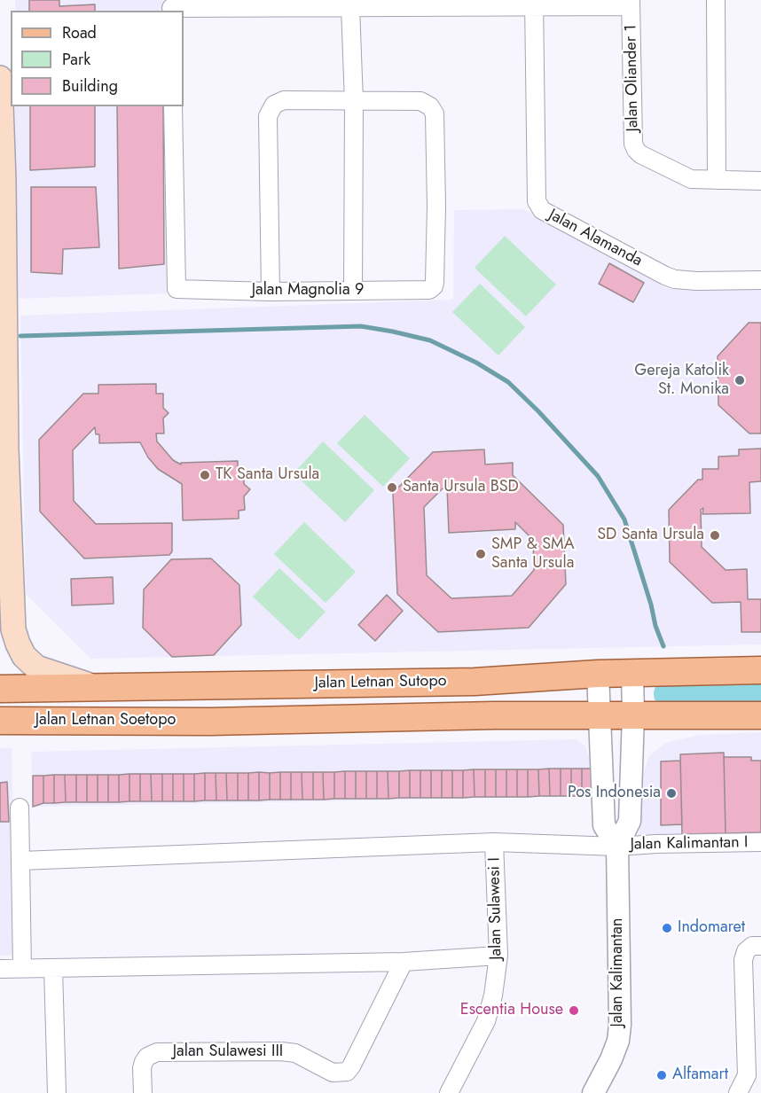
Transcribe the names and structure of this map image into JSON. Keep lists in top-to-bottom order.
{
  "streets": {
    "main road": ["Jalan Letnan Sutopo", "Jalan Letnan Soetopo"],
    "street": [
      "Jalan Oliander 1",
      "Jalan Alamanda",
      "Jalan Magnolia 9",
      "Jalan Kalimantan I",
      "Jalan Sulawesi I",
      "Jalan Kalimantan",
      "Jalan Sulawesi III"
    ]
  },
  "crossings": [
    ["Jalan Letnan Sutopo", "Jalan Kalimantan"],
    ["Jalan Letnan Soetopo", "Jalan Kalimantan"],
    ["Jalan Kalimantan I", "Jalan Sulawesi I"],
    ["Jalan Kalimantan I", "Jalan Kalimantan"]
  ],
  "places": [
    "Gereja Katolik St. Monika",
    "TK Santa Ursula",
    "Santa Ursula BSD",
    "SD Santa Ursula",
    "SMP & SMA Santa Ursula",
    "Pos Indonesia",
    "Indomaret",
    "Escentia House",
    "Alfamart"
  ],
  "legend": ["Road", "Park", "Building"]
}
